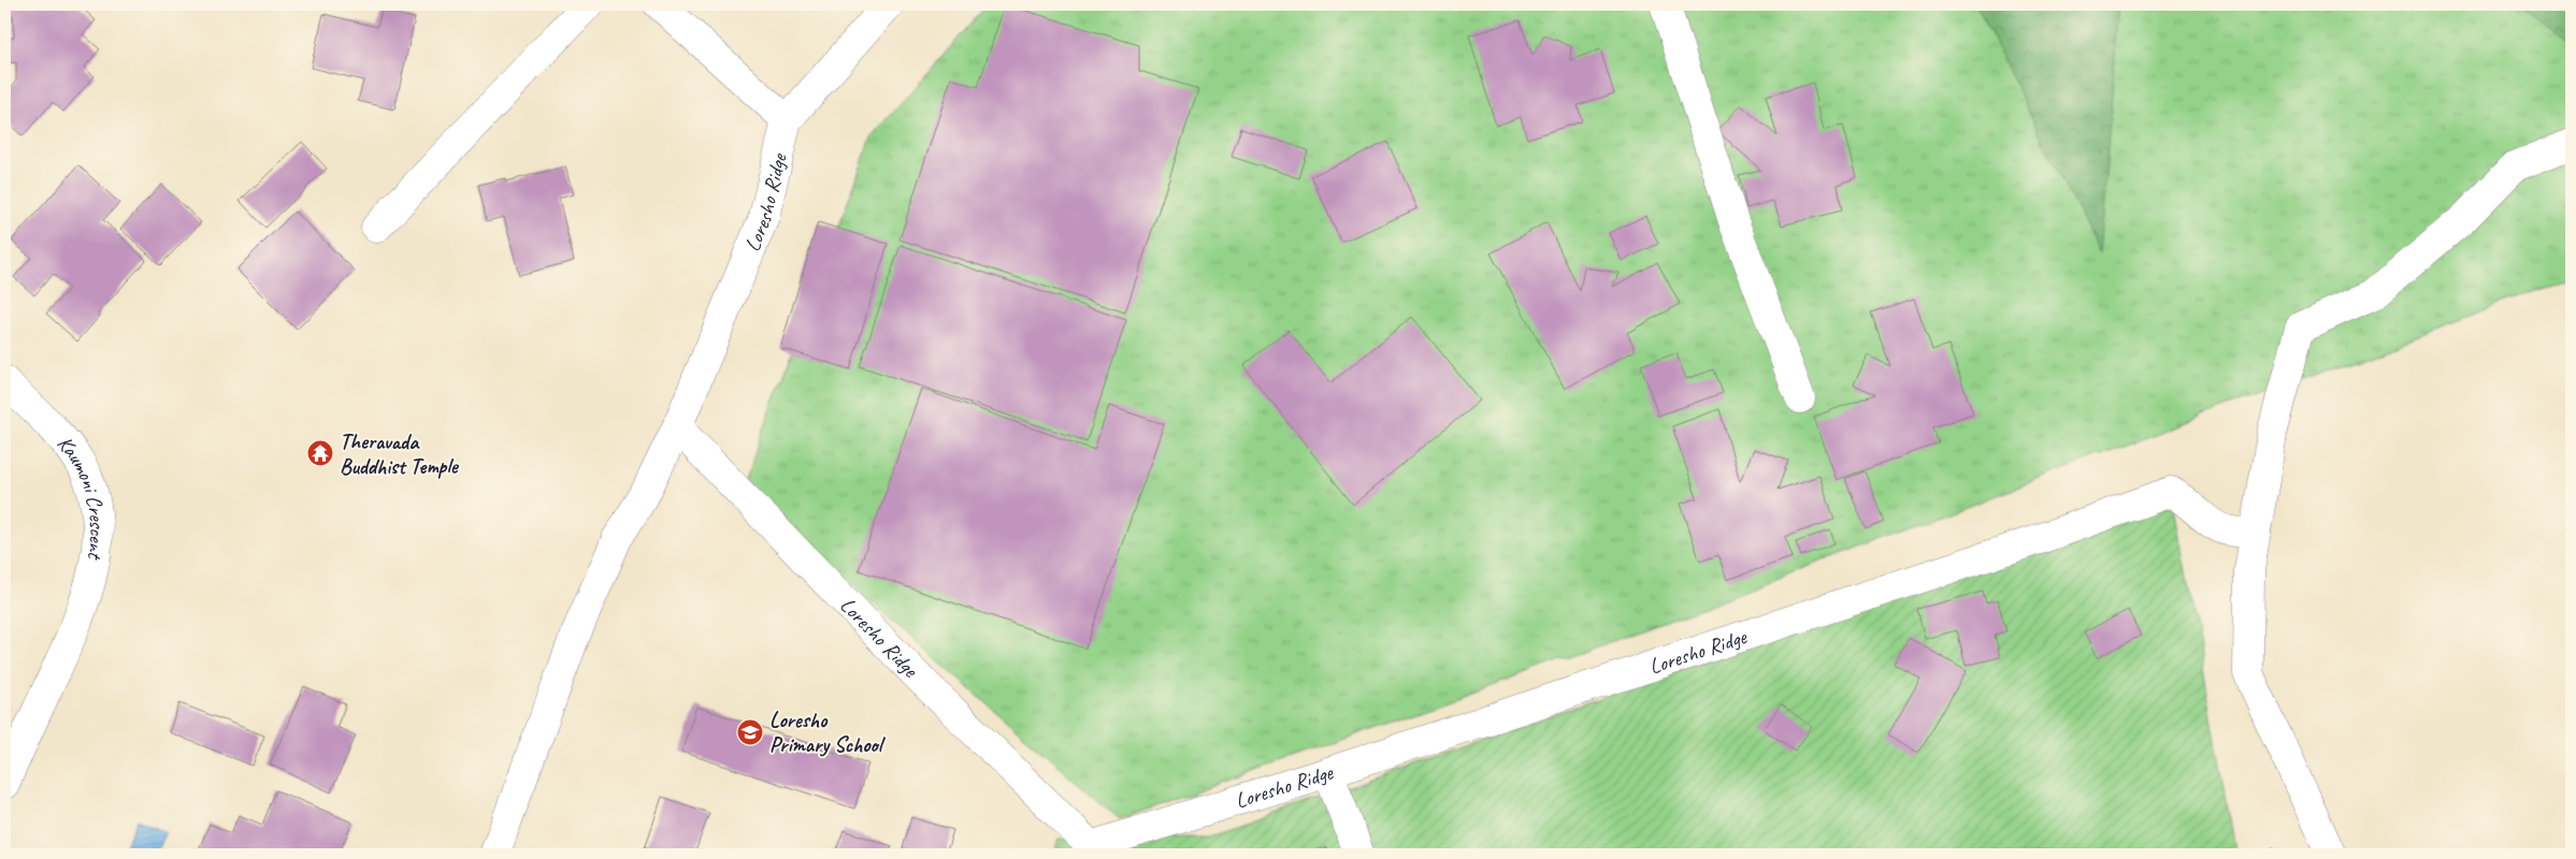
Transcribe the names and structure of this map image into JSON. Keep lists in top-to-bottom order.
{
  "streets": {
    "street": ["Loresho Ridge", "Kaumoni Crescent"]
  },
  "places": {
    "temple": ["Theravada Buddhist Temple"],
    "school or university": ["Loresho Primary School"]
  }
}
